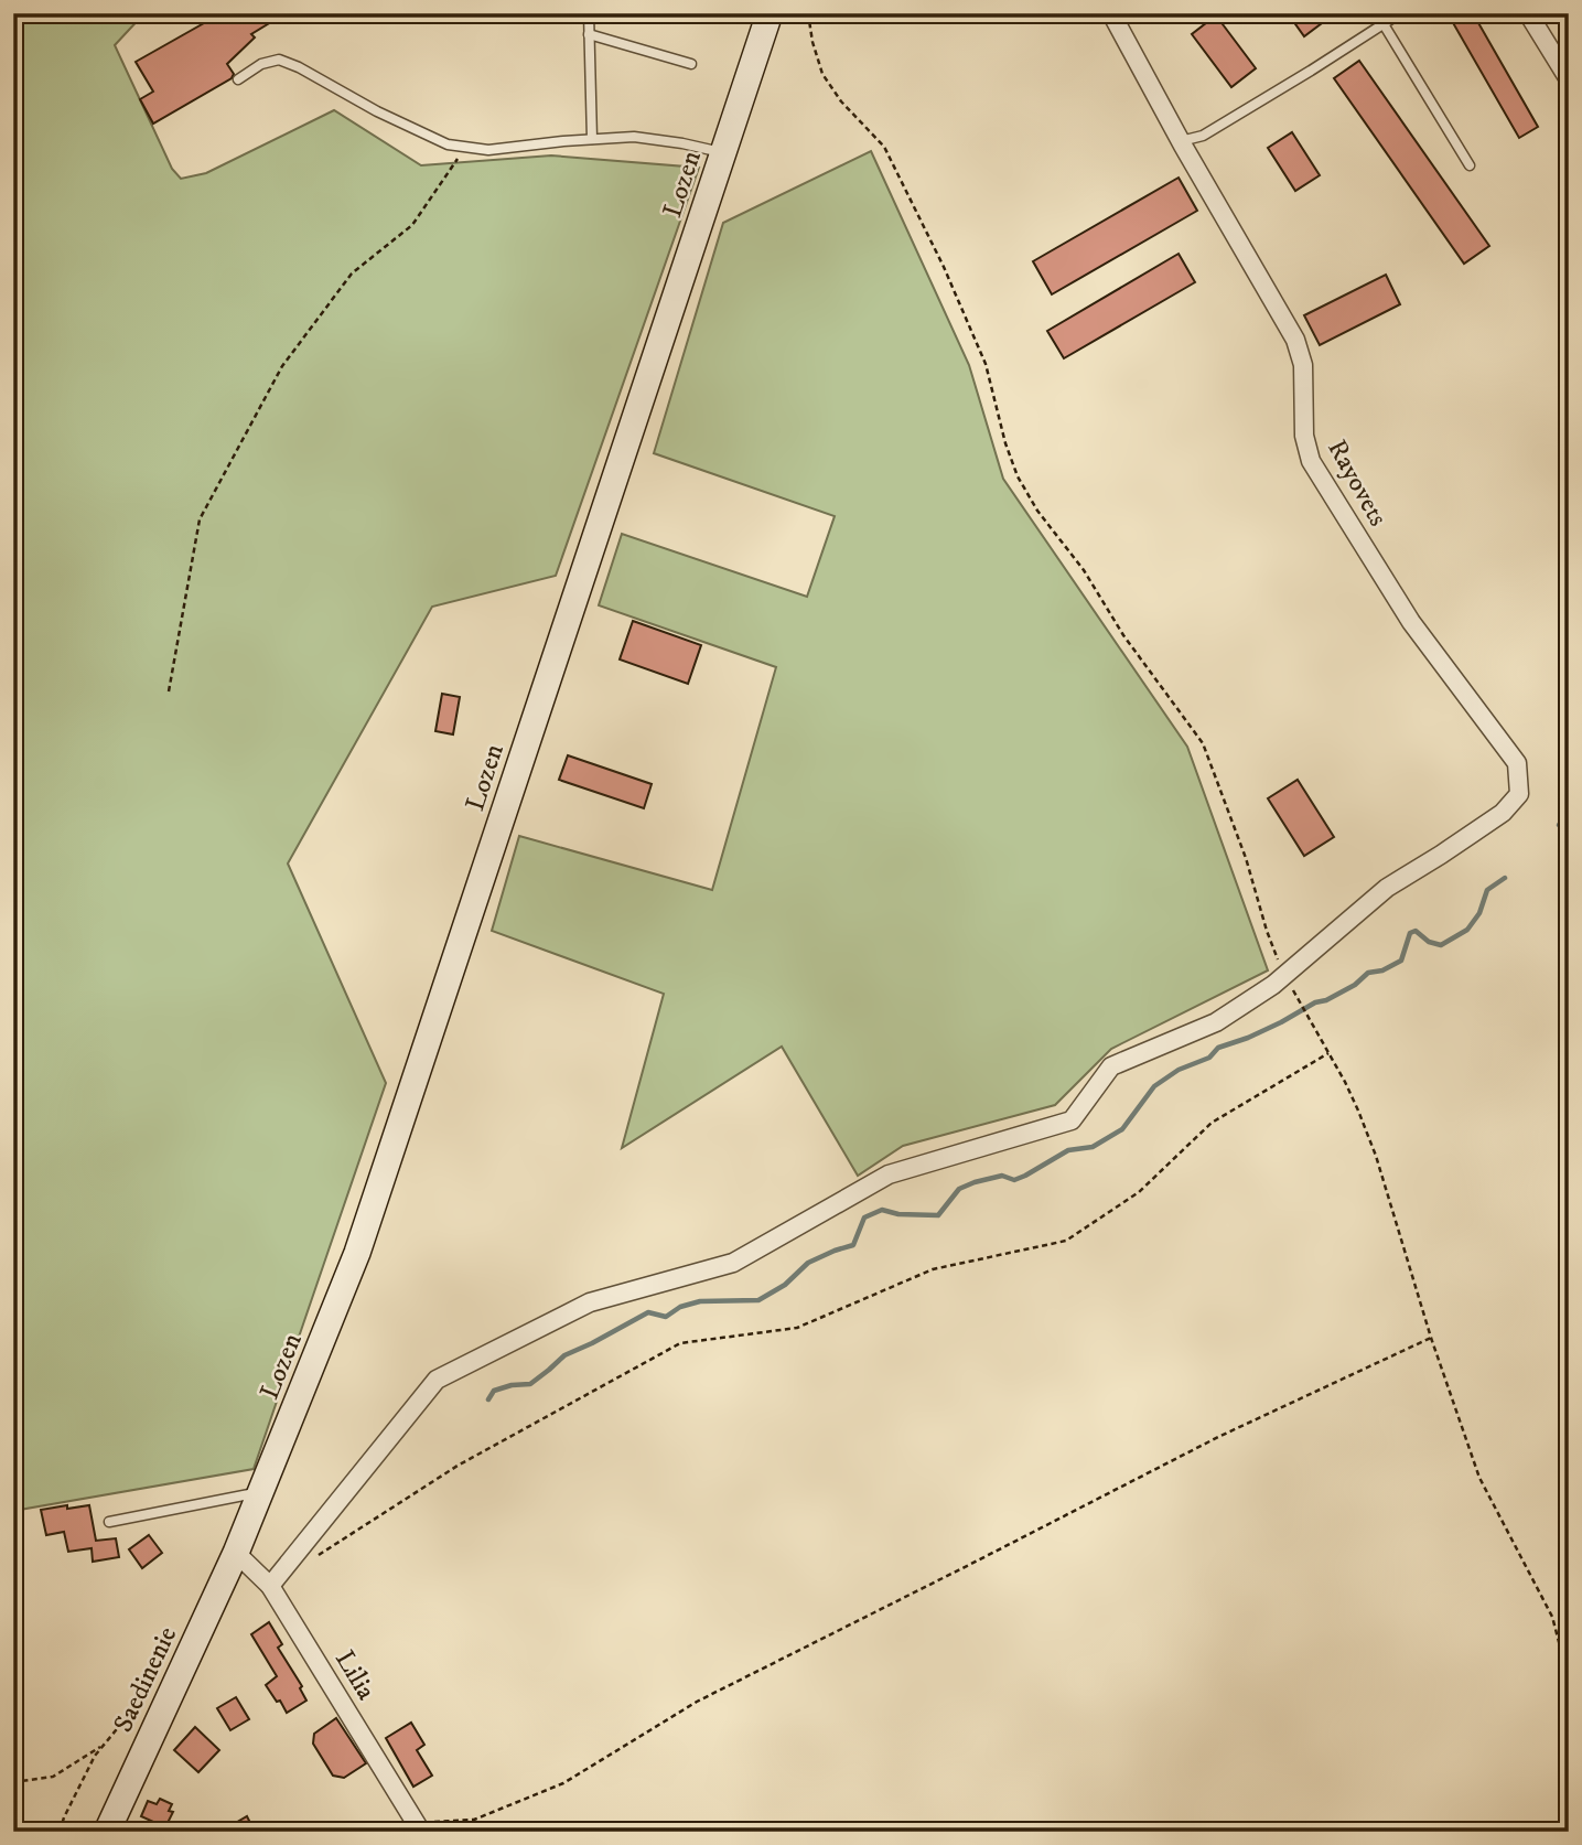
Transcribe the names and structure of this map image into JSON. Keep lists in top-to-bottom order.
{
  "streets": {
    "street": [
      "Lozen",
      "Rayovets",
      "Lilia",
      "Saedinenie"
    ]
  },
  "crossings": [
    ["Lozen", "Lilia"],
    ["Lozen", "Saedinenie"],
    ["Lilia", "Saedinenie"]
  ]
}
